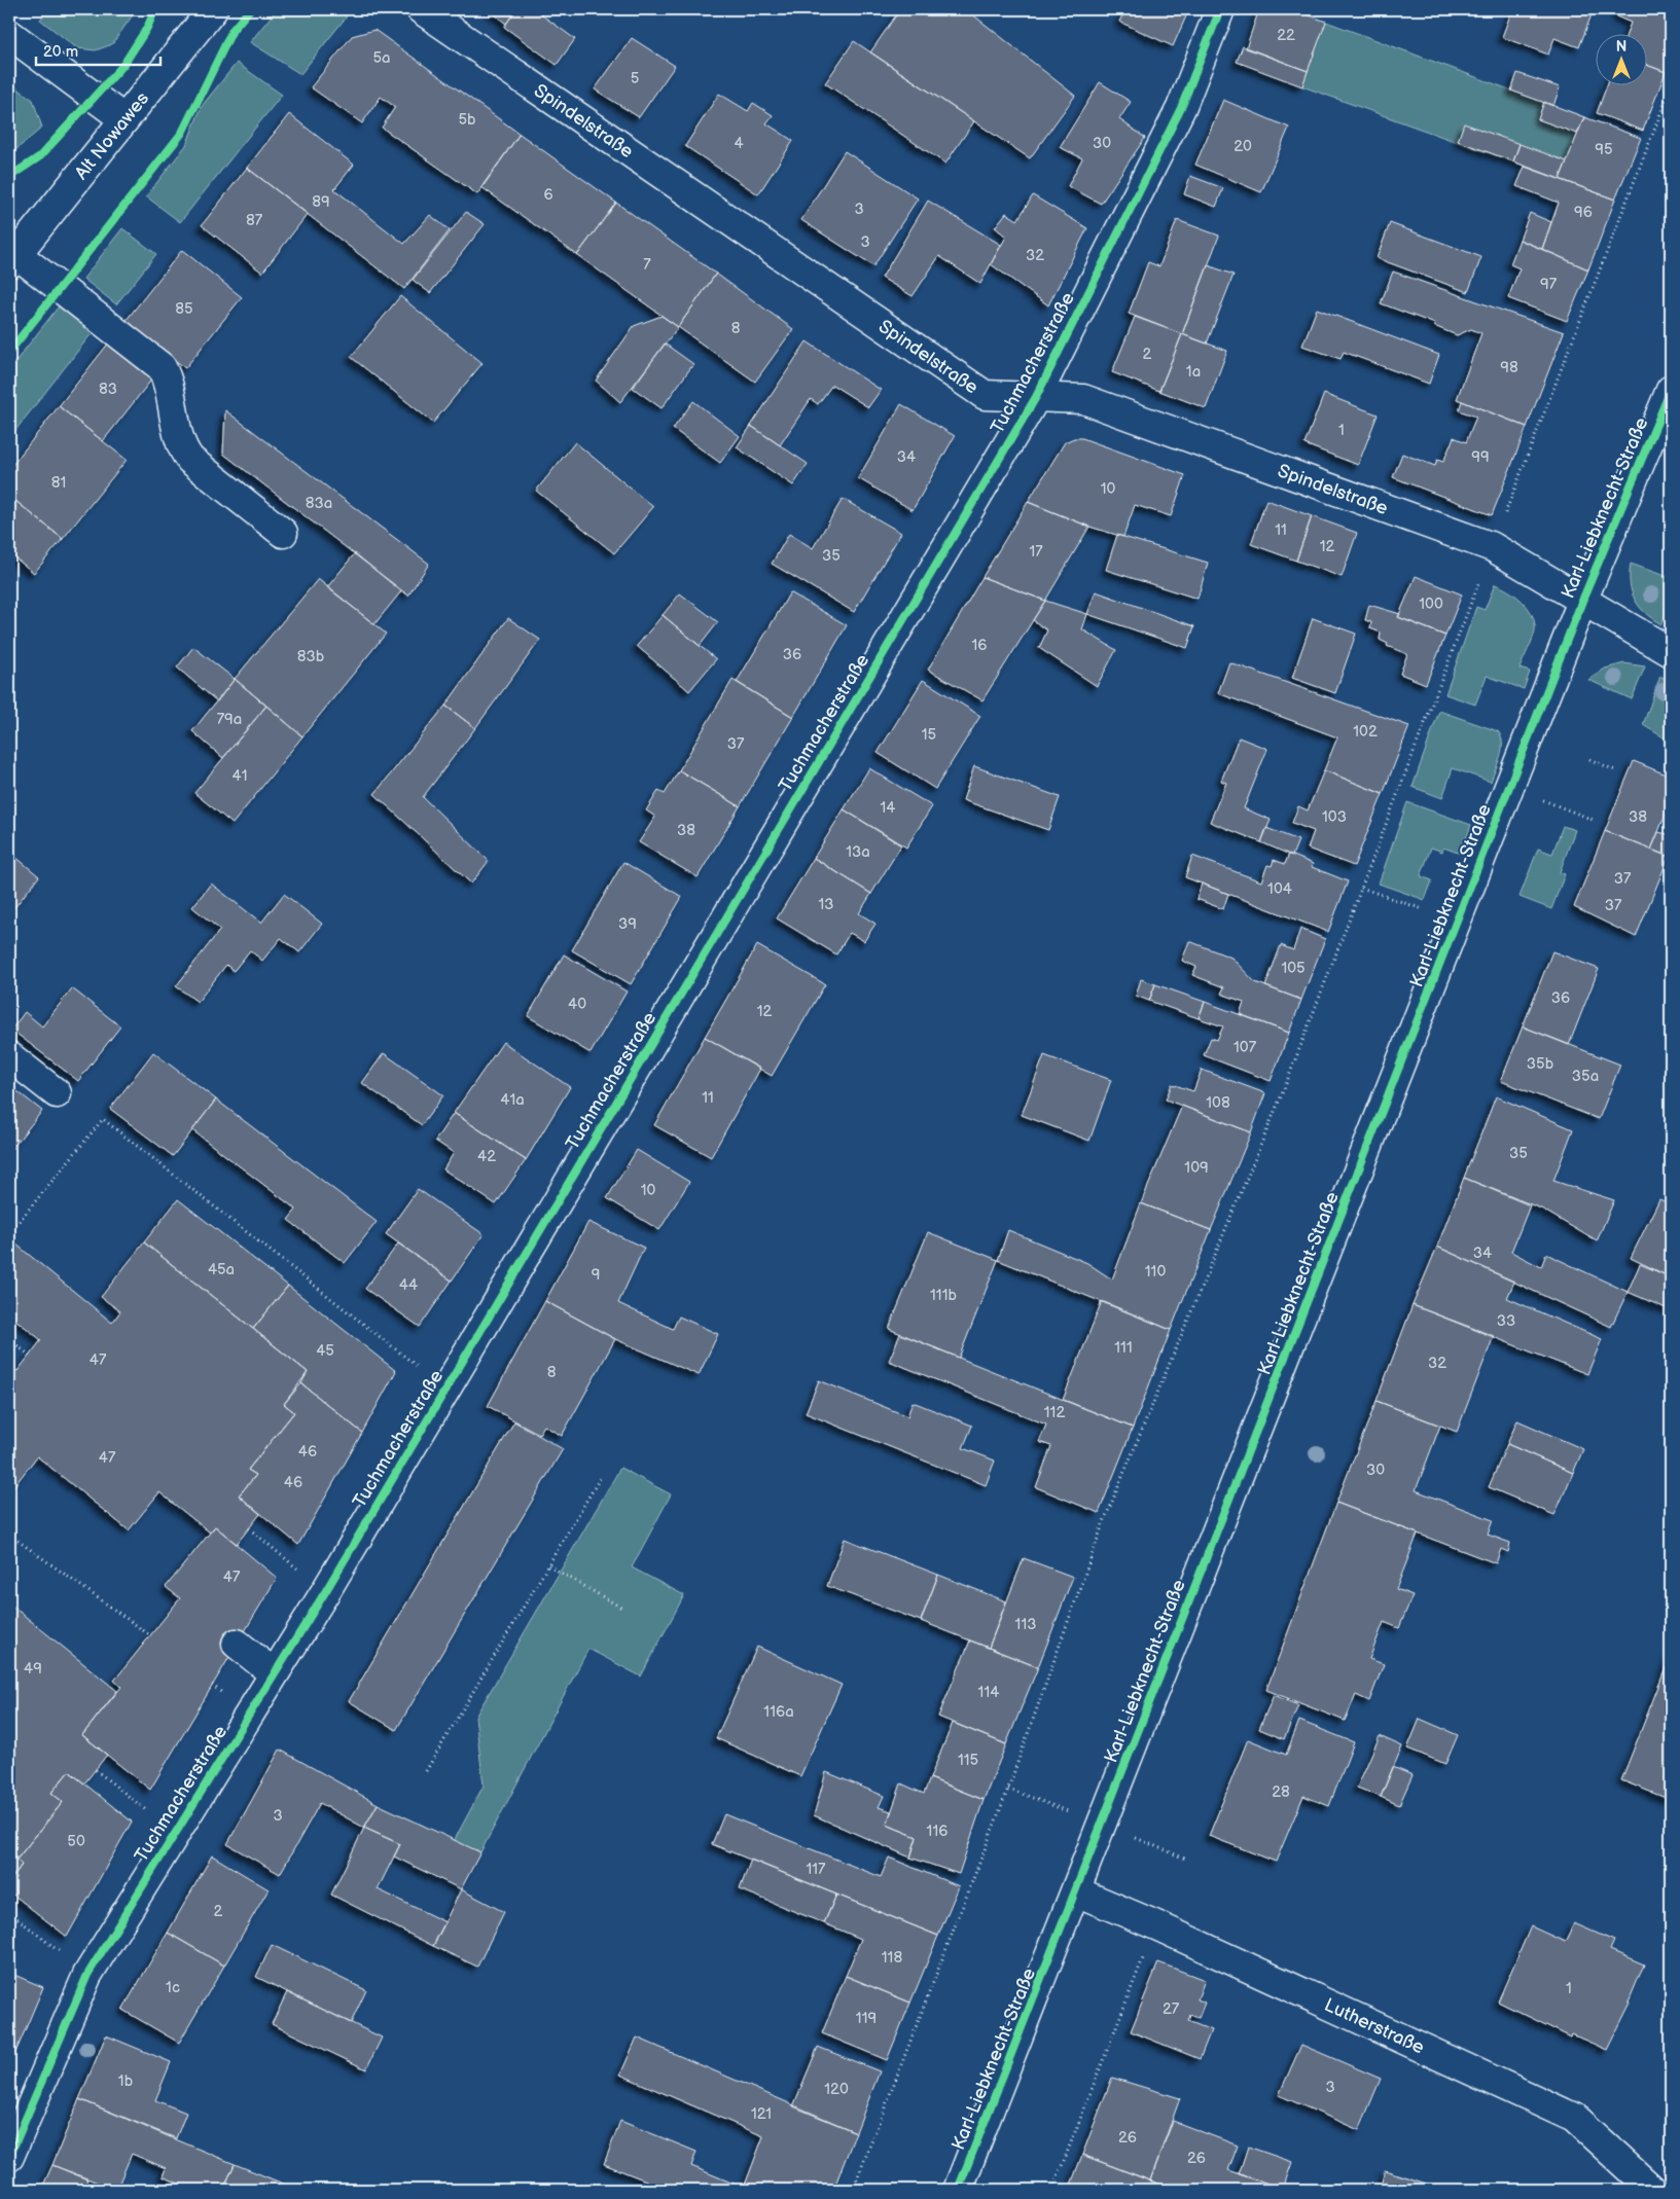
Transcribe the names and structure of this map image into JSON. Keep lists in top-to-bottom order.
{
  "streets": {
    "street": [
      "Spindelstraße",
      "Alt Nowawes",
      "Tuchmacherstraße",
      "Karl-Liebknecht-Straße",
      "Lutherstraße"
    ]
  },
  "crossings": [
    ["Spindelstraße", "Tuchmacherstraße"],
    ["Spindelstraße", "Karl-Liebknecht-Straße"],
    ["Karl-Liebknecht-Straße", "Lutherstraße"]
  ],
  "house_numbers": [
    "22",
    "5a",
    "5",
    "5b",
    "4",
    "30",
    "20",
    "95",
    "6",
    "89",
    "3",
    "96",
    "87",
    "3",
    "32",
    "7",
    "97",
    "85",
    "8",
    "2",
    "98",
    "1a",
    "83",
    "1",
    "34",
    "99",
    "81",
    "10",
    "83a",
    "11",
    "12",
    "17",
    "35",
    "100",
    "16",
    "36",
    "83b",
    "79a",
    "102",
    "15",
    "37",
    "41",
    "14",
    "103",
    "38",
    "38",
    "13a",
    "37",
    "104",
    "13",
    "37",
    "39",
    "105",
    "36",
    "40",
    "12",
    "107",
    "35b",
    "35a",
    "11",
    "41a",
    "108",
    "35",
    "42",
    "109",
    "10",
    "34",
    "45a",
    "110",
    "9",
    "44",
    "111b",
    "33",
    "111",
    "45",
    "47",
    "32",
    "8",
    "112",
    "46",
    "47",
    "30",
    "46",
    "47",
    "113",
    "49",
    "114",
    "116a",
    "115",
    "28",
    "3",
    "116",
    "50",
    "117",
    "2",
    "118",
    "1c",
    "1",
    "27",
    "119",
    "1b",
    "3",
    "120",
    "121",
    "26",
    "26"
  ],
  "scale_bar": "20 m",
  "north": "top"
}
